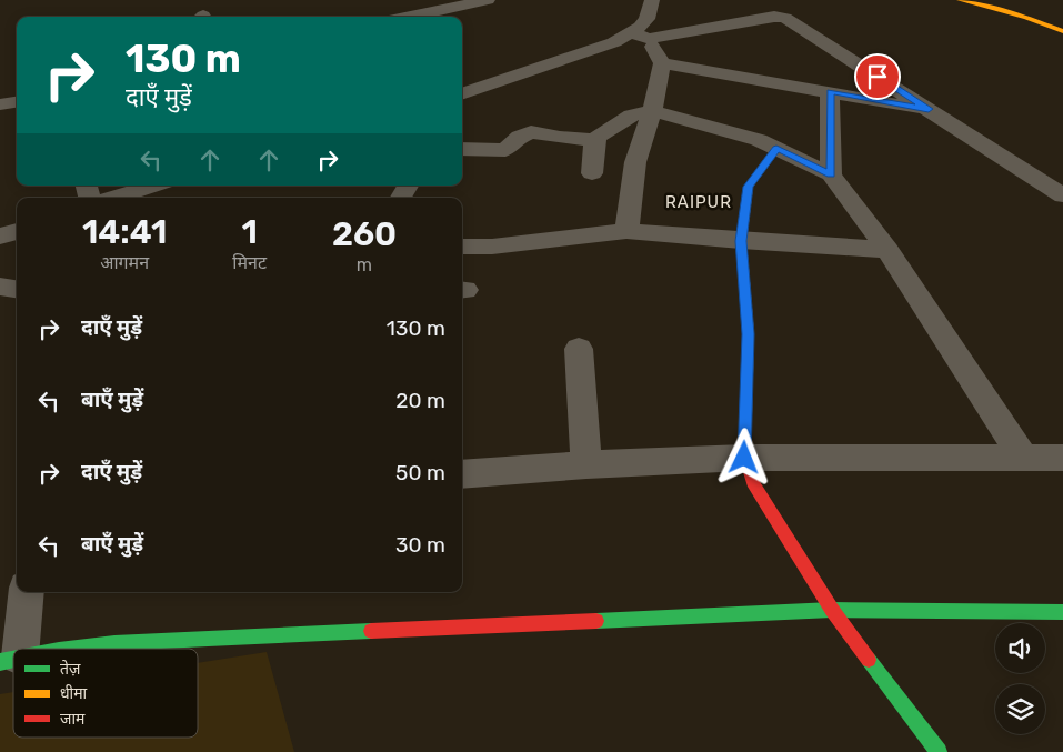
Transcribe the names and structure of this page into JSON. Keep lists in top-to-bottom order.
{
  "districts": ["RAIPUR"],
  "legend": ["तेज़", "धीमा", "जाम"],
  "page": {
    "turn": ["130 m", "दाएँ मुड़ें"],
    "eta": [
      "14:41",
      "आगमन",
      "1",
      "मिनट",
      "260",
      "m"
    ],
    "list": [
      {
        "name": "दाएँ मुड़ें",
        "value": "130 m"
      },
      {
        "name": "बाएँ मुड़ें",
        "value": "20 m"
      },
      {
        "name": "दाएँ मुड़ें",
        "value": "50 m"
      },
      {
        "name": "बाएँ मुड़ें",
        "value": "30 m"
      }
    ]
  }
}
